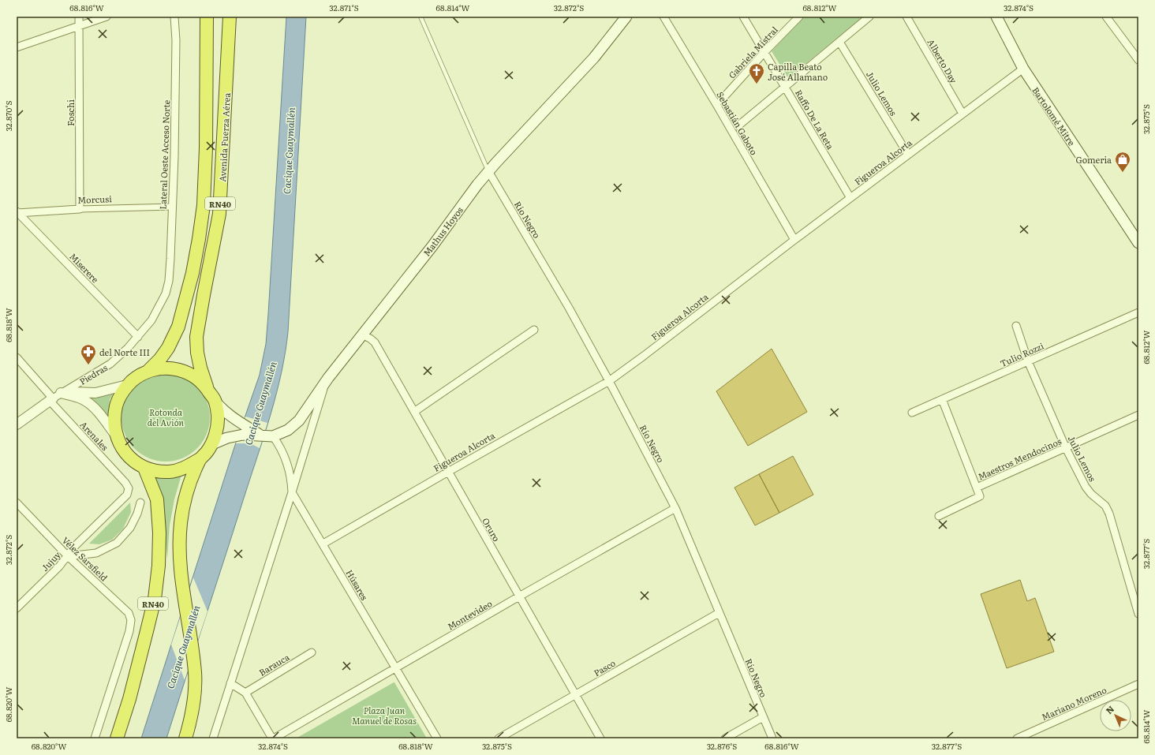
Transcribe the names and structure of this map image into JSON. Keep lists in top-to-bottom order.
{
  "streets": {
    "highway": ["Avenida Fuerza Aérea", "RN40"],
    "main road": ["Bartolomé Mitre", "Mathus Hoyos"],
    "street": [
      "Gabriela Mistral",
      "Alberto Day",
      "Julio Lemos",
      "Foschi",
      "Raffo De La Reta",
      "Sebastián Gaboto",
      "Lateral Oeste Acceso Norte",
      "Figueroa Alcorta",
      "Morcusi",
      "Río Negro",
      "Miserere",
      "Tulio Rozzi",
      "Piedras",
      "Arenales",
      "Maestros Mendocinos",
      "Oruro",
      "Vélez Sarsfield",
      "Jujuy",
      "Húsares",
      "Montevideo",
      "Barauca",
      "Pasco",
      "Mariano Moreno"
    ]
  },
  "crossings": [
    ["Gabriela Mistral", "Raffo De La Reta"],
    ["Alberto Day", "Figueroa Alcorta"],
    ["Julio Lemos", "Figueroa Alcorta"],
    ["Julio Lemos", "Tulio Rozzi"],
    ["Julio Lemos", "Maestros Mendocinos"],
    ["Foschi", "Morcusi"],
    ["Bartolomé Mitre", "Figueroa Alcorta"],
    ["Raffo De La Reta", "Figueroa Alcorta"],
    ["Sebastián Gaboto", "Figueroa Alcorta"],
    ["Avenida Fuerza Aérea", "RN40"],
    ["Avenida Fuerza Aérea", "Mathus Hoyos"],
    ["Avenida Fuerza Aérea", "Piedras"],
    ["Lateral Oeste Acceso Norte", "Morcusi"],
    ["Lateral Oeste Acceso Norte", "Piedras"],
    ["Figueroa Alcorta", "Río Negro"],
    ["Figueroa Alcorta", "Oruro"],
    ["Figueroa Alcorta", "Húsares"],
    ["Morcusi", "Miserere"],
    ["RN40", "Mathus Hoyos"],
    ["RN40", "Piedras"],
    ["Río Negro", "Mathus Hoyos"],
    ["Río Negro", "Montevideo"],
    ["Río Negro", "Pasco"],
    ["Mathus Hoyos", "Piedras"],
    ["Mathus Hoyos", "Oruro"],
    ["Mathus Hoyos", "Húsares"],
    ["Miserere", "Piedras"],
    ["Piedras", "Arenales"],
    ["Arenales", "Jujuy"],
    ["Oruro", "Montevideo"],
    ["Oruro", "Pasco"],
    ["Vélez Sarsfield", "Jujuy"],
    ["Húsares", "Montevideo"]
  ],
  "water": ["Cacique Guaymallén"],
  "parks": ["Rotonda del Avión", "Plaza Juan Manuel de Rosas"],
  "places": {
    "church": ["Capilla Beato José Allamano"],
    "shop": ["Gomeria"],
    "pharmacy": ["del Norte III"]
  },
  "north": "top left",
  "coordinates": [
    "68.816°W",
    "32.871°S",
    "68.814°W",
    "32.872°S",
    "68.812°W",
    "32.874°S",
    "32.870°S",
    "32.875°S",
    "68.818°W",
    "32.877°S",
    "68.820°W",
    "32.876°S"
  ]
}
